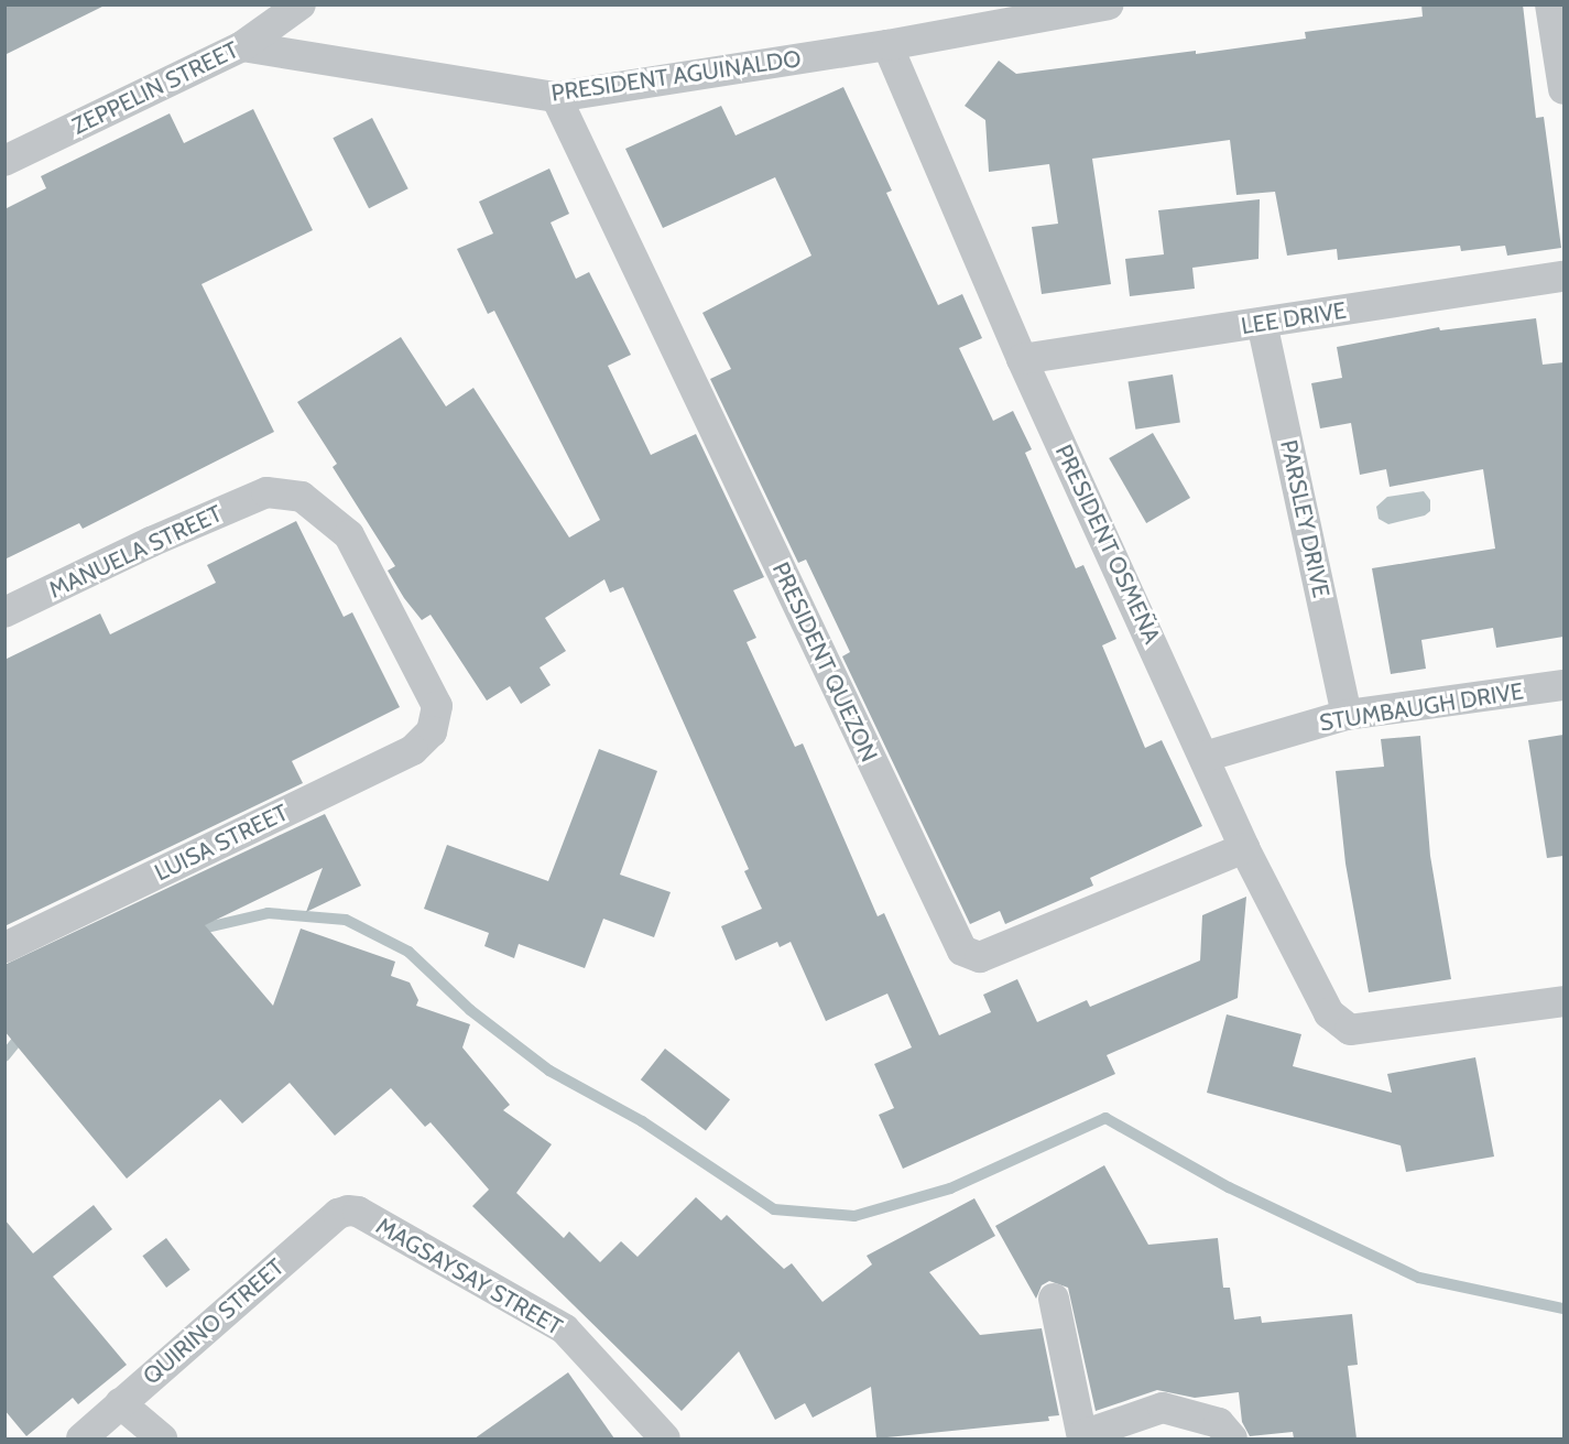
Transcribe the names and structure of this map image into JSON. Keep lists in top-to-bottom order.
{
  "streets": {
    "street": [
      "PRESIDENT AGUINALDO",
      "ZEPPELIN STREET",
      "LEE DRIVE",
      "PARSLEY DRIVE",
      "PRESIDENT OSMEÑA",
      "MANUELA STREET",
      "PRESIDENT QUEZON",
      "STUMBAUGH DRIVE",
      "LUISA STREET",
      "MAGSAYSAY STREET",
      "QUIRINO STREET"
    ]
  },
  "crossings": [
    ["PRESIDENT AGUINALDO", "ZEPPELIN STREET"],
    ["PRESIDENT AGUINALDO", "PRESIDENT OSMEÑA"],
    ["PRESIDENT AGUINALDO", "PRESIDENT QUEZON"],
    ["LEE DRIVE", "PARSLEY DRIVE"],
    ["LEE DRIVE", "PRESIDENT OSMEÑA"],
    ["PARSLEY DRIVE", "STUMBAUGH DRIVE"],
    ["PRESIDENT OSMEÑA", "PRESIDENT QUEZON"],
    ["PRESIDENT OSMEÑA", "STUMBAUGH DRIVE"],
    ["MANUELA STREET", "LUISA STREET"],
    ["MAGSAYSAY STREET", "QUIRINO STREET"]
  ]
}
